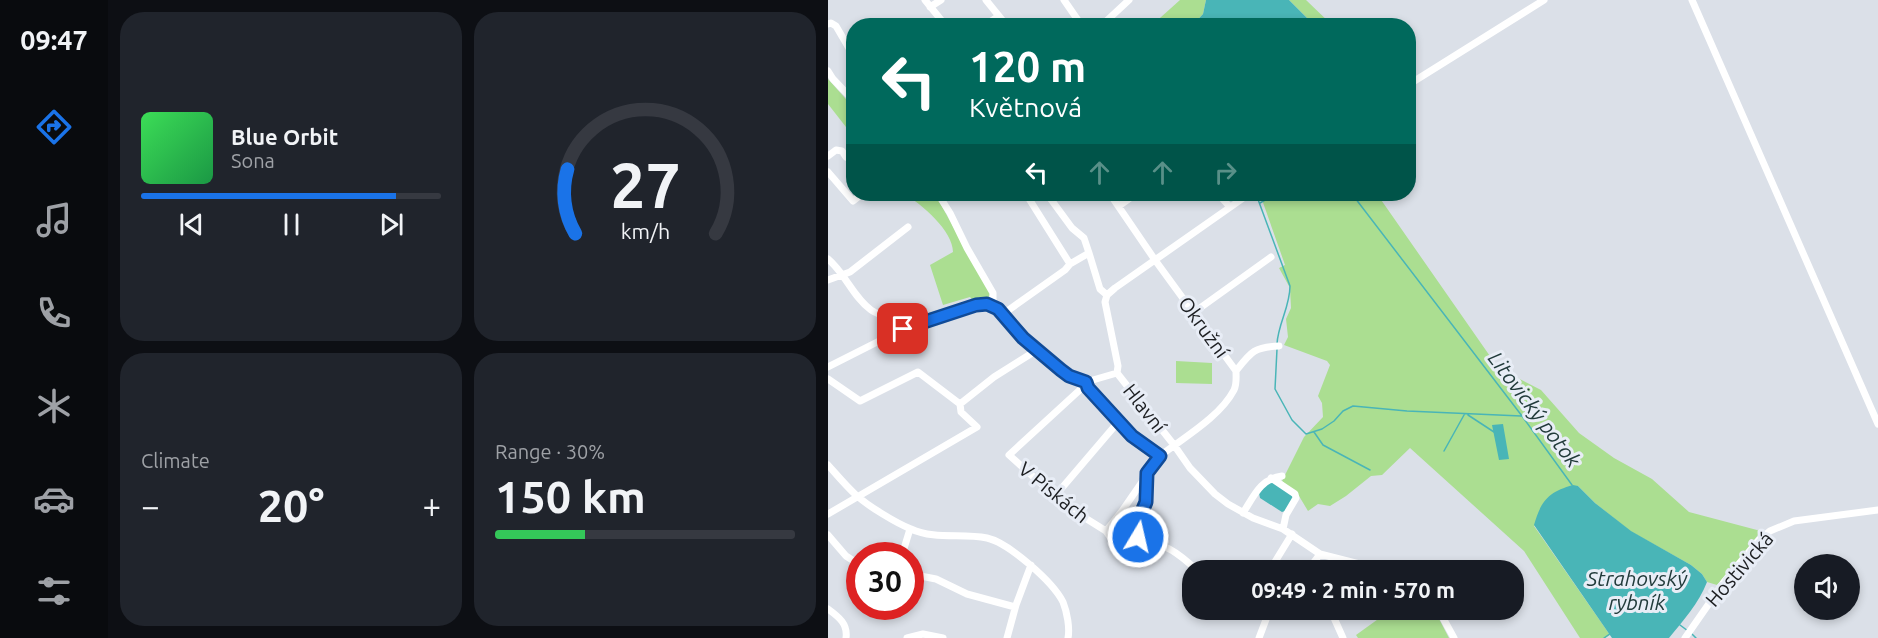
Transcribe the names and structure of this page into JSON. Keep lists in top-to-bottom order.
{
  "streets": {
    "street": [
      "Okružní",
      "Hlavní",
      "V Pískách",
      "Hostivická"
    ]
  },
  "crossings": [
    ["Okružní", "Hlavní"],
    ["Okružní", "V Pískách"]
  ],
  "water": ["Litovický potok", "Strahovský rybník"],
  "page": {
    "tabs": "09:47",
    "turn": ["120 m", "Květnová"],
    "song": ["Blue Orbit", "Sona"],
    "tile": [
      "Climate",
      ["Range · 30%", "150 km"]
    ],
    "heat": ["−", "20°", "+"],
    "limit": "30",
    "trip": "09:49 · 2 min · 570 m",
    "gauge": ["27", "km/h"]
  }
}
